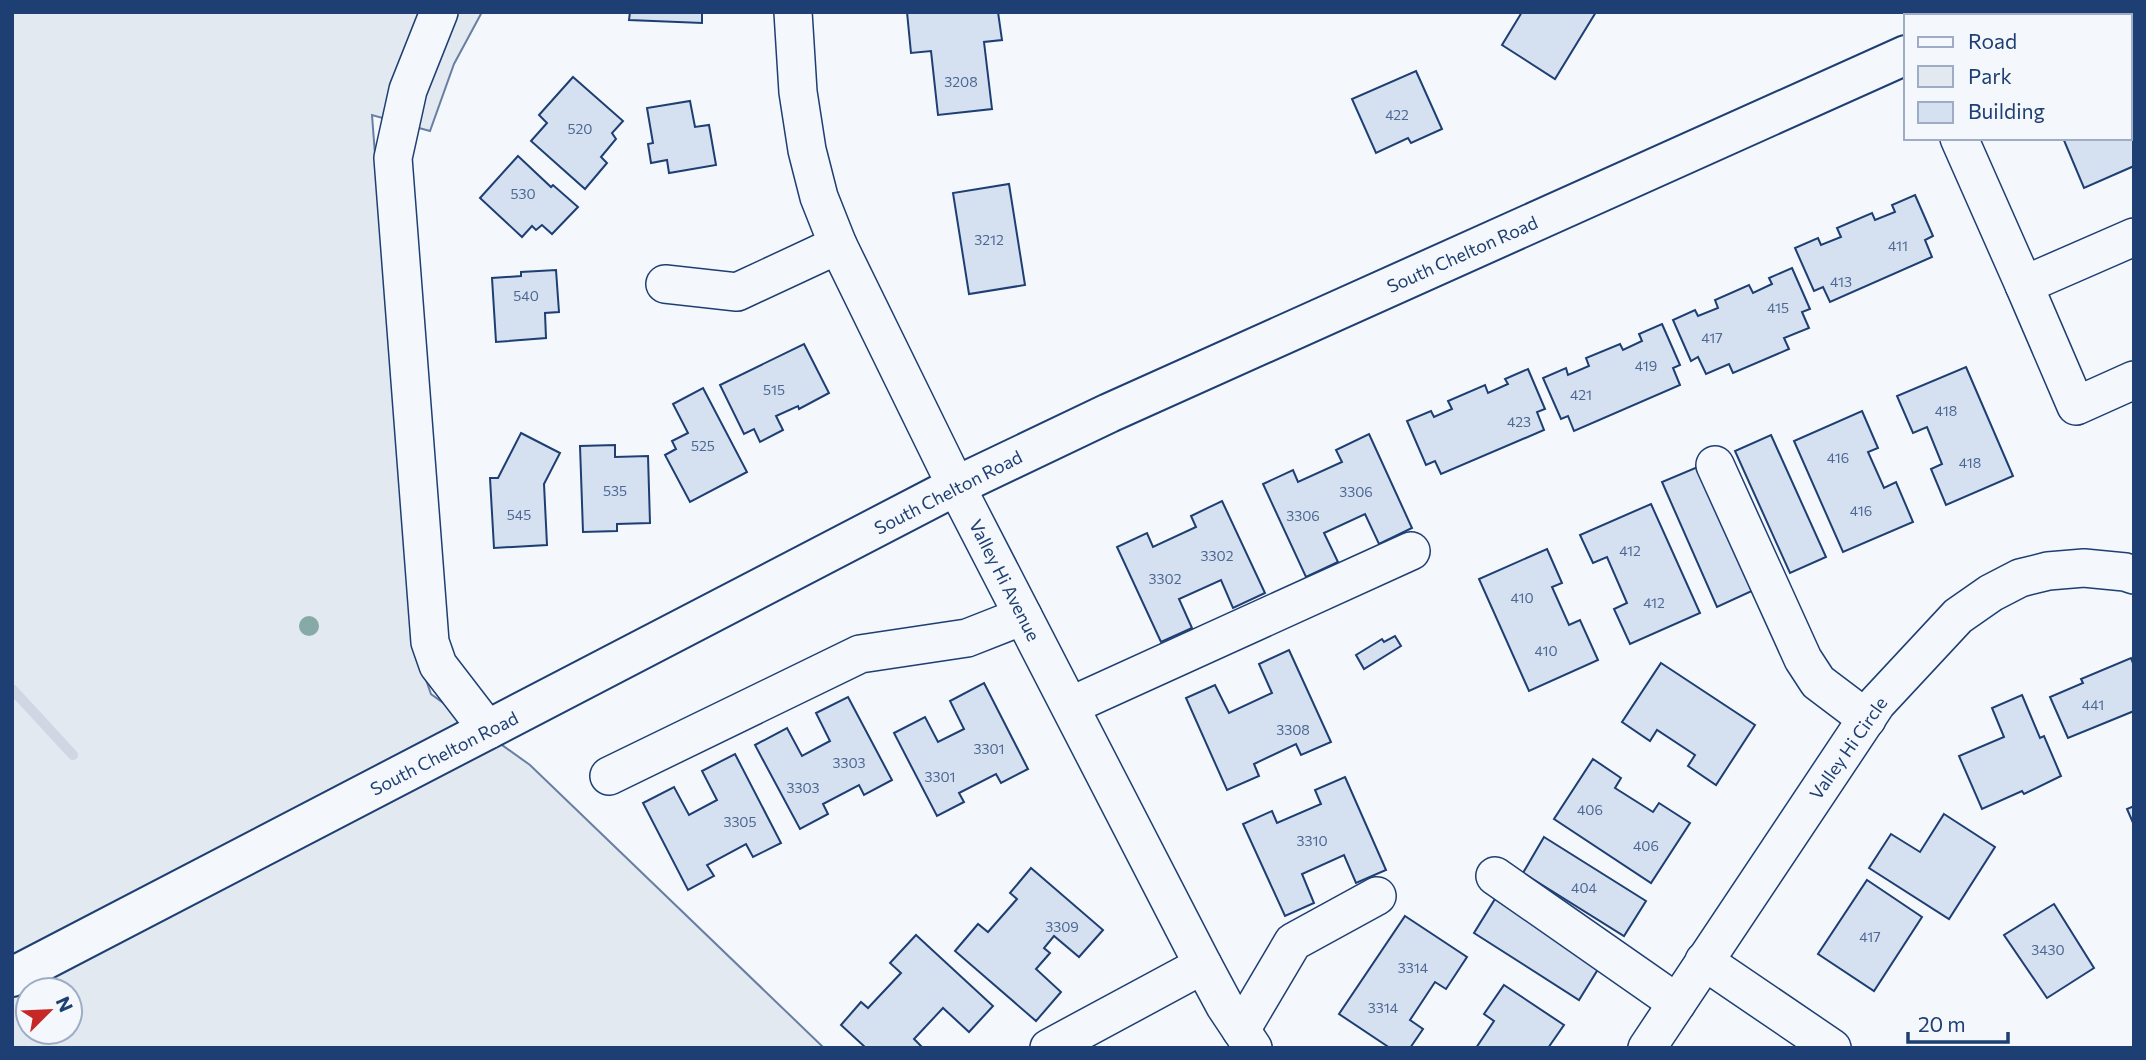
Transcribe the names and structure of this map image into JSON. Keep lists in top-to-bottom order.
{
  "streets": {
    "main road": ["South Chelton Road"],
    "street": ["Valley Hi Avenue", "Valley Hi Circle"]
  },
  "crossings": [
    ["South Chelton Road", "Valley Hi Avenue"]
  ],
  "house_numbers": [
    "3208",
    "422",
    "520",
    "530",
    "3212",
    "411",
    "413",
    "540",
    "415",
    "417",
    "419",
    "515",
    "421",
    "418",
    "423",
    "525",
    "416",
    "418",
    "535",
    "3306",
    "416",
    "545",
    "3306",
    "412",
    "3302",
    "3302",
    "410",
    "412",
    "410",
    "441",
    "3308",
    "3301",
    "3303",
    "3301",
    "3303",
    "406",
    "3305",
    "3310",
    "406",
    "404",
    "3309",
    "417",
    "3430",
    "3314",
    "3314"
  ],
  "legend": ["Road", "Park", "Building"],
  "scale_bar": "20 m",
  "north": "top right"
}
